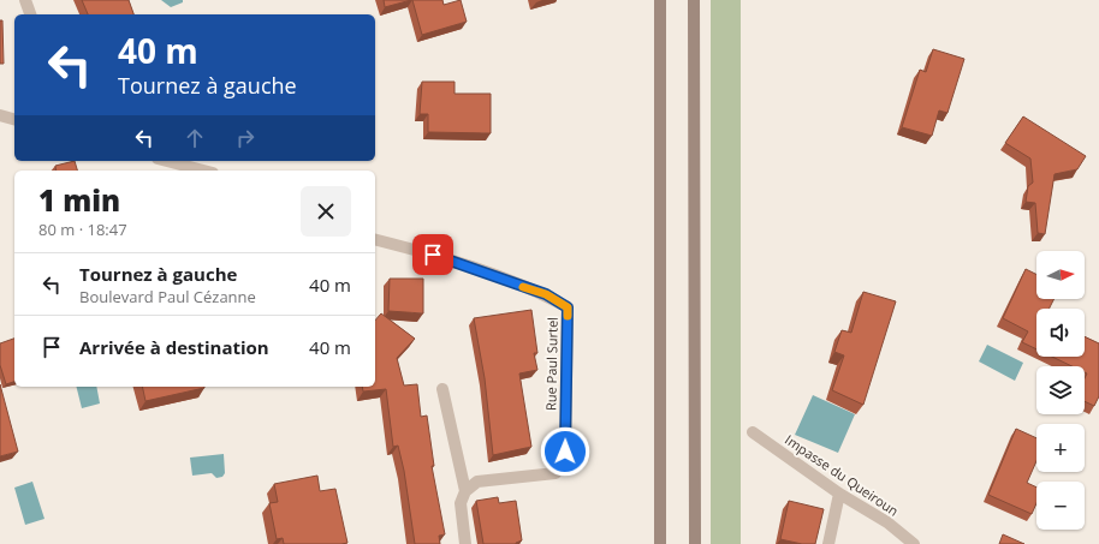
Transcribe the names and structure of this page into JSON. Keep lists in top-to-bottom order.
{
  "streets": {
    "street": ["Rue Paul Surtel", "Impasse du Queiroun"]
  },
  "north": "right",
  "page": {
    "turn": ["40 m", "Tournez à gauche"],
    "heading": ["1 min", "80 m · 18:47"],
    "map_buttons": ["+", "−"],
    "list": [
      {
        "name": "Tournez à gauche",
        "note": "Boulevard Paul Cézanne",
        "value": "40 m"
      },
      {
        "name": "Arrivée à destination",
        "value": "40 m"
      }
    ]
  }
}
